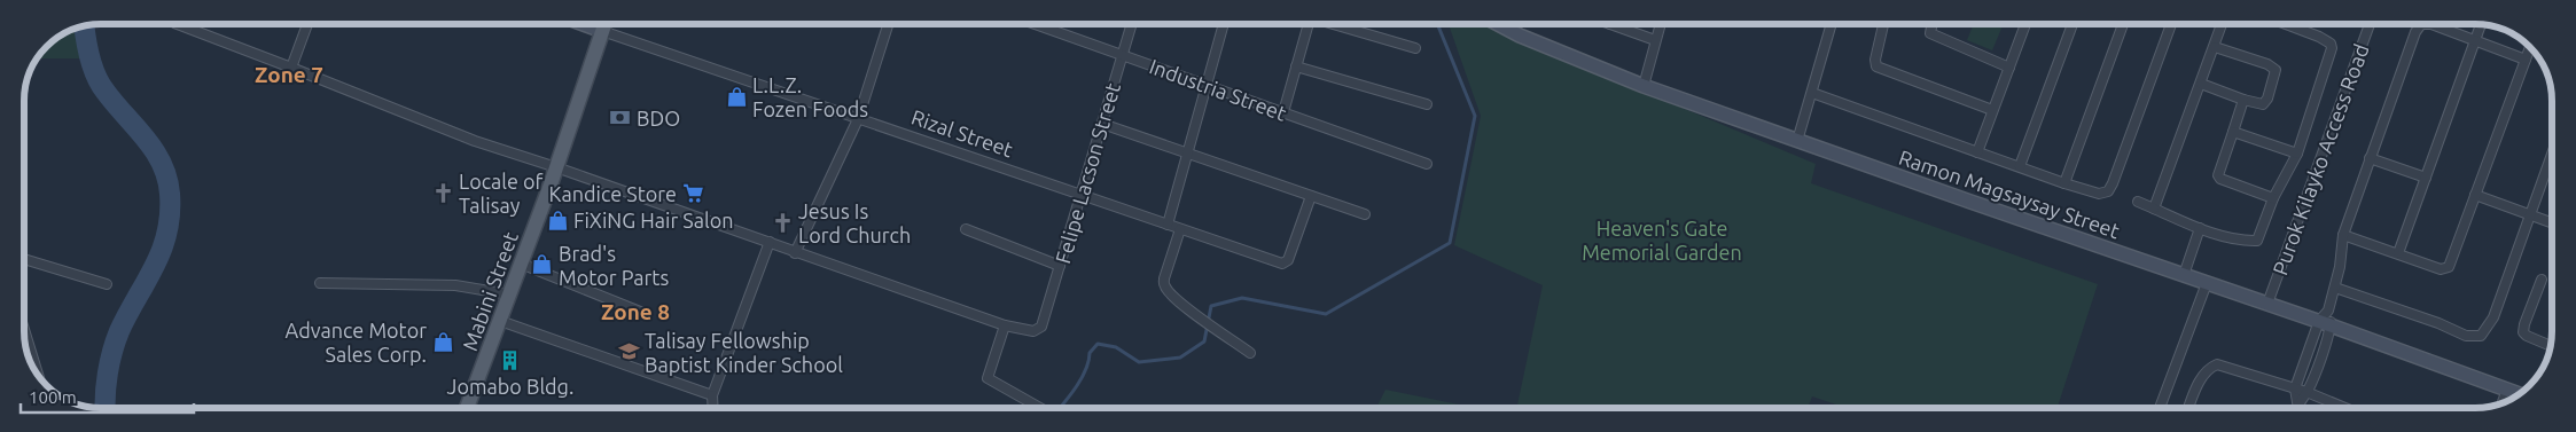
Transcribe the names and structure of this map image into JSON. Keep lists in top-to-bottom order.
{
  "streets": {
    "main road": ["Rizal Street", "Ramon Magsaysay Street", "Mabini Street"],
    "street": ["Industria Street", "Purok Kilayko Access Road", "Felipe Lacson Street"]
  },
  "crossings": [
    ["Industria Street", "Felipe Lacson Street"],
    ["Rizal Street", "Felipe Lacson Street"],
    ["Rizal Street", "Mabini Street"],
    ["Purok Kilayko Access Road", "Ramon Magsaysay Street"]
  ],
  "districts": ["Zone 7", "Zone 8"],
  "parks": ["Heaven's Gate Memorial Garden"],
  "places": {
    "shop": [
      "L.L.Z. Fozen Foods",
      "FiXiNG Hair Salon",
      "Brad's Motor Parts",
      "Advance Motor Sales Corp."
    ],
    "bank": ["BDO"],
    "church": ["Locale of Talisay", "Jesus Is Lord Church"],
    "supermarket": ["Kandice Store"],
    "school or university": ["Talisay Fellowship Baptist Kinder School"],
    "building": ["Jomabo Bldg."]
  },
  "scale_bar": "100 m"
}
